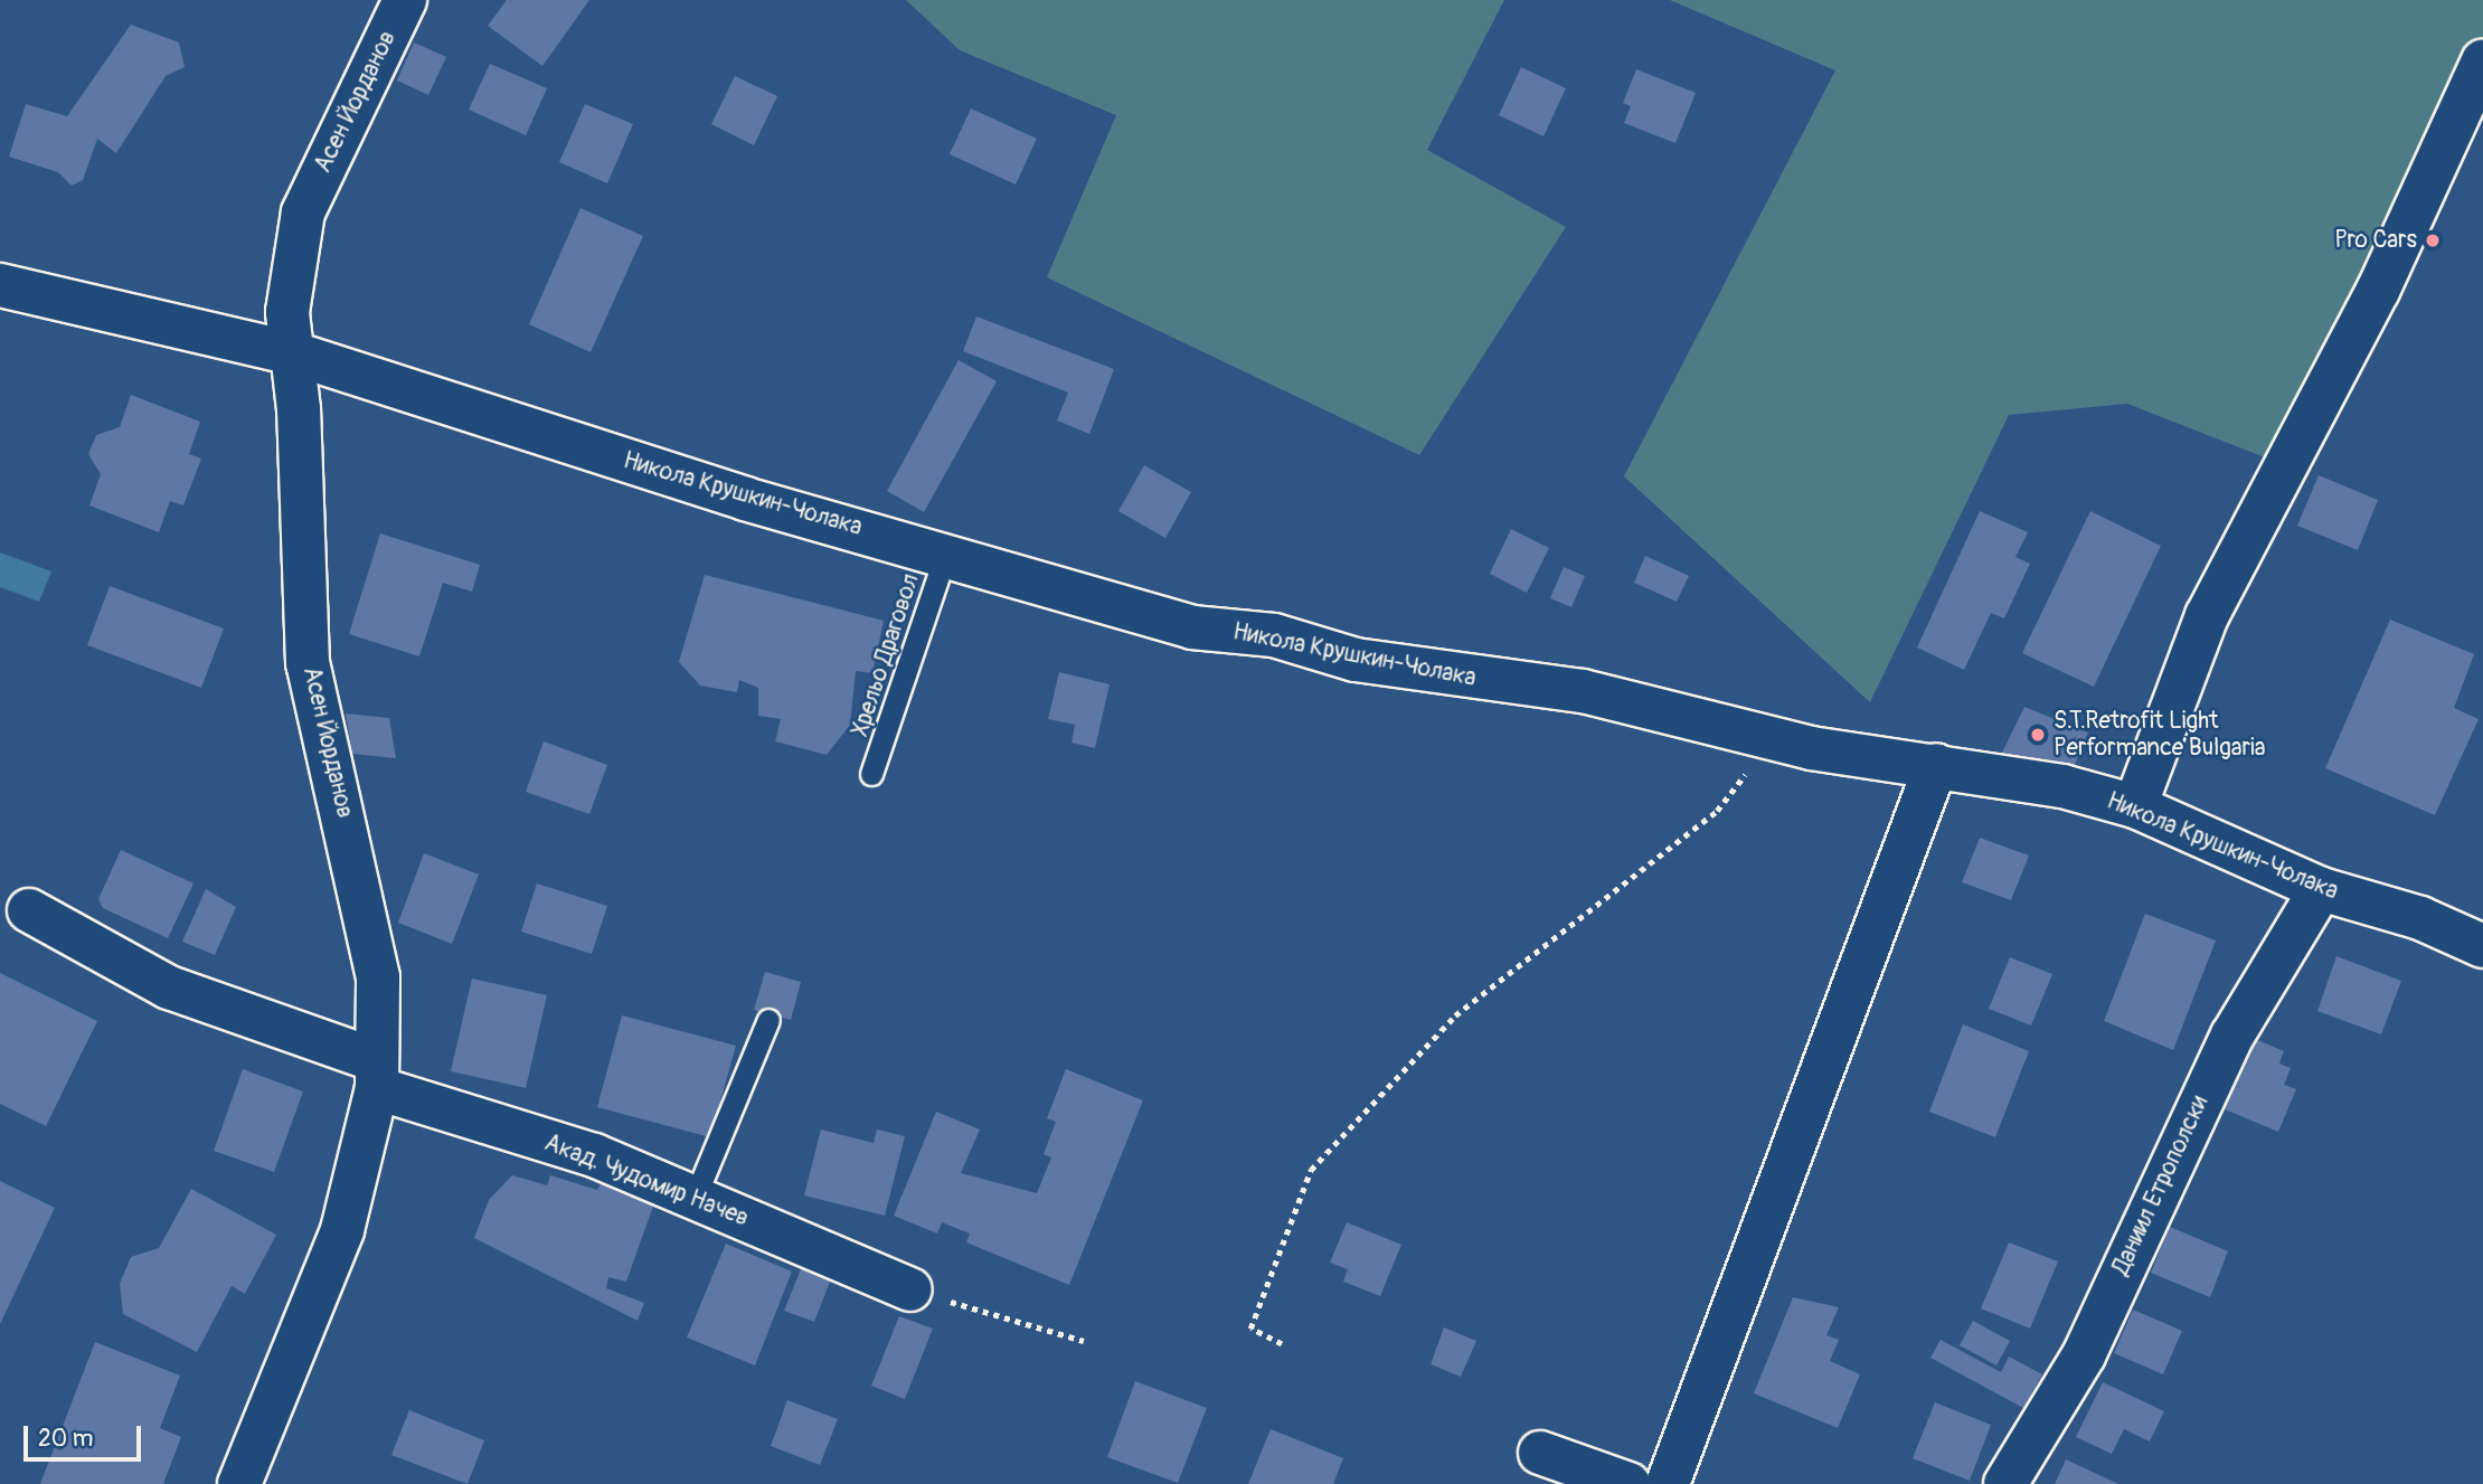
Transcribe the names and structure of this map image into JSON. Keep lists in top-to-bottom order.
{
  "streets": {
    "street": [
      "Асен Йорданов",
      "Никола Крушкин-Чолака",
      "Акад. Чудомир Начев",
      "Даниил Етрополски"
    ],
    "lane": ["Хрельо Драговол"]
  },
  "crossings": [
    ["Асен Йорданов", "Никола Крушкин-Чолака"],
    ["Асен Йорданов", "Акад. Чудомир Начев"],
    ["Никола Крушкин-Чолака", "Хрельо Драговол"],
    ["Никола Крушкин-Чолака", "Даниил Етрополски"]
  ],
  "places": ["Pro Cars", "S.T.Retrofit Light Performance Bulgaria"],
  "scale_bar": "20 m"
}
